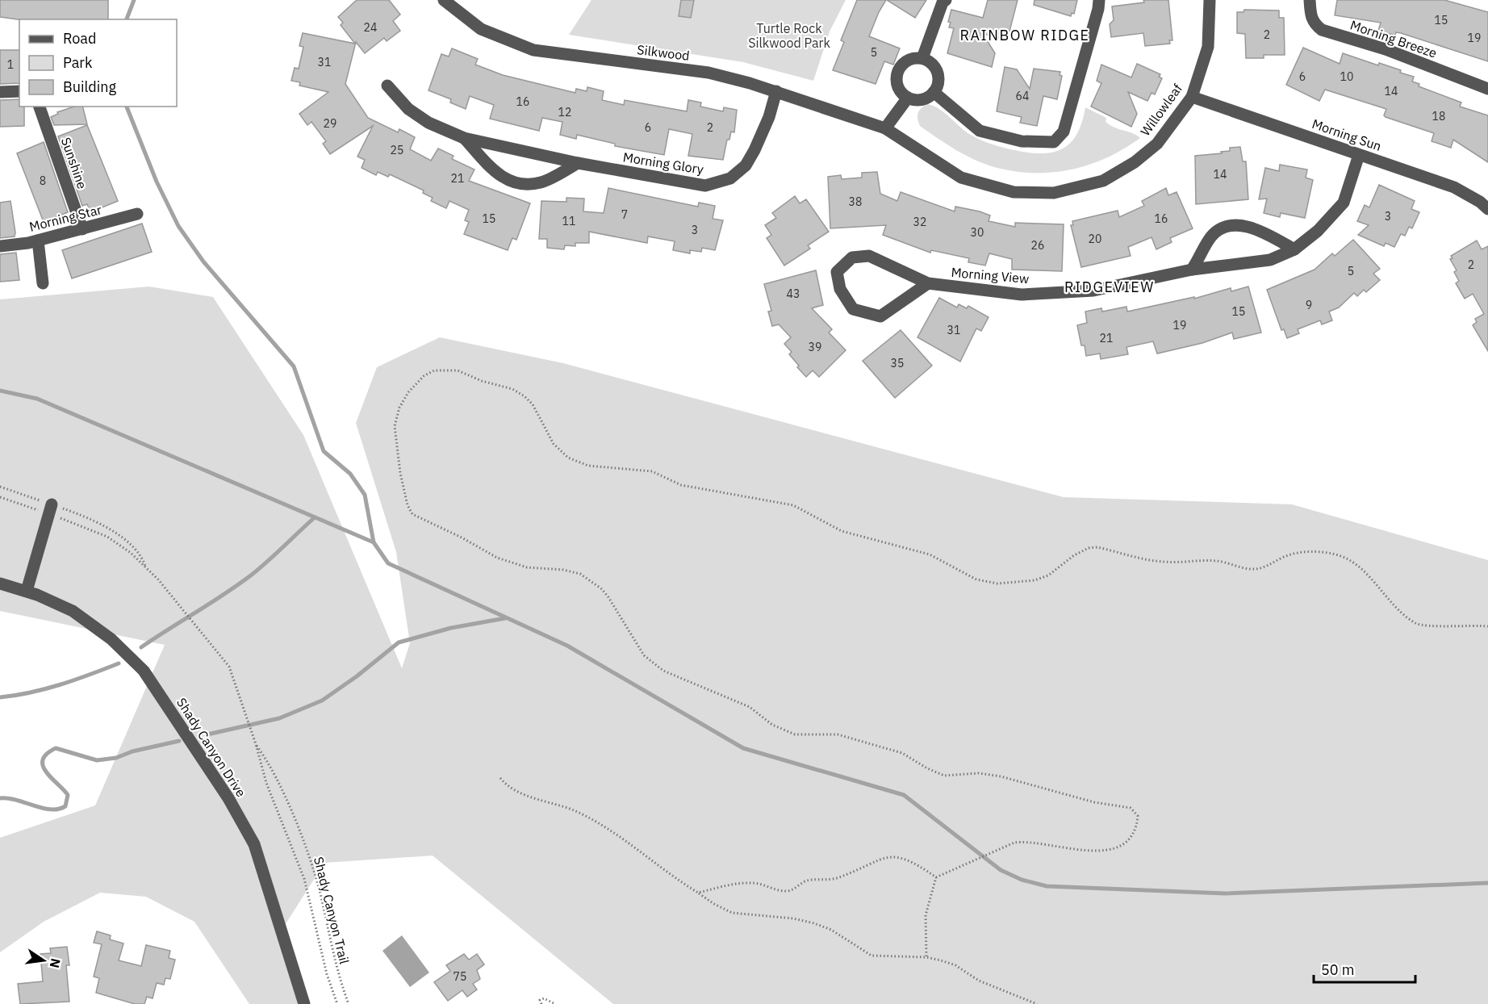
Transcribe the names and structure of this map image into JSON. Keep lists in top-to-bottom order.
{
  "streets": {
    "street": [
      "Morning Breeze",
      "Silkwood",
      "Willowleaf",
      "Morning Sun",
      "Sunshine",
      "Morning Glory",
      "Morning Star",
      "Morning View",
      "Shady Canyon Drive"
    ],
    "path": ["Shady Canyon Trail"]
  },
  "crossings": [
    ["Silkwood", "Willowleaf"],
    ["Silkwood", "Morning Glory"],
    ["Willowleaf", "Morning Sun"],
    ["Morning Sun", "Morning View"],
    ["Sunshine", "Morning Star"]
  ],
  "districts": ["RAINBOW RIDGE", "RIDGEVIEW"],
  "parks": ["Turtle Rock Silkwood Park"],
  "house_numbers": [
    "15",
    "24",
    "2",
    "19",
    "5",
    "31",
    "1",
    "6",
    "10",
    "14",
    "64",
    "16",
    "12",
    "18",
    "29",
    "6",
    "2",
    "25",
    "14",
    "21",
    "8",
    "38",
    "7",
    "3",
    "15",
    "16",
    "11",
    "32",
    "3",
    "30",
    "20",
    "26",
    "2",
    "5",
    "43",
    "9",
    "15",
    "19",
    "31",
    "21",
    "39",
    "35",
    "75"
  ],
  "legend": ["Road", "Park", "Building"],
  "scale_bar": "50 m",
  "north": "right"
}
